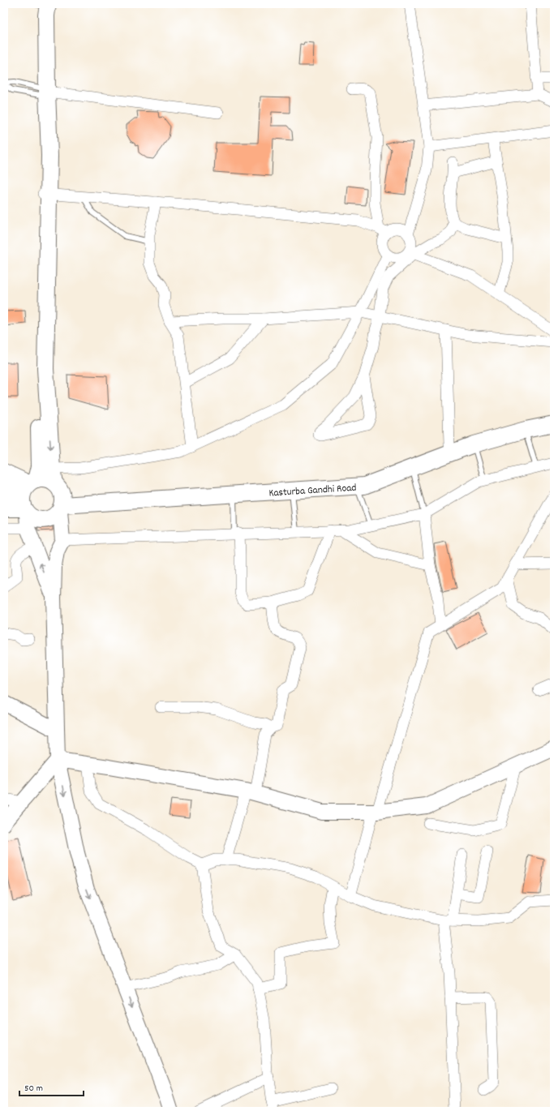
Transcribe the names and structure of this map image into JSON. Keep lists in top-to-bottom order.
{
  "streets": {
    "main road": ["Kasturba Gandhi Road"]
  },
  "scale_bar": "50 m"
}
